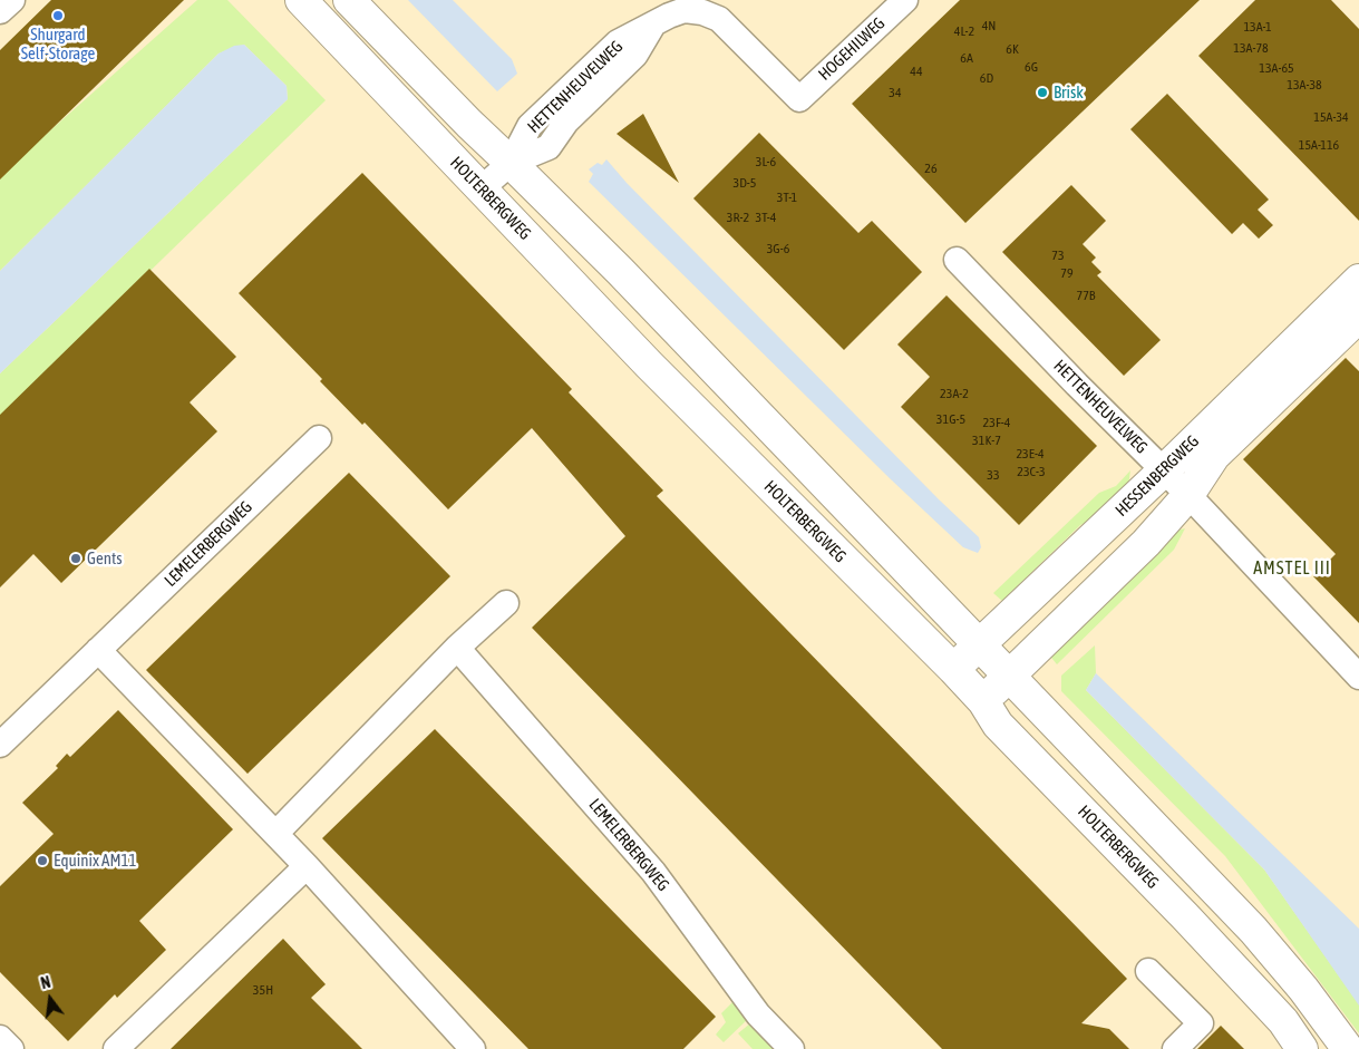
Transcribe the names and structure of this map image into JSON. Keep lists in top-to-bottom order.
{
  "streets": {
    "main road": ["HOLTERBERGWEG", "HESSENBERGWEG"],
    "street": ["HOGEHILWEG", "HETTENHEUVELWEG", "LEMELERBERGWEG"]
  },
  "crossings": [
    ["HOGEHILWEG", "HETTENHEUVELWEG"],
    ["HETTENHEUVELWEG", "HOLTERBERGWEG"],
    ["HETTENHEUVELWEG", "HESSENBERGWEG"],
    ["HOLTERBERGWEG", "HESSENBERGWEG"]
  ],
  "districts": ["AMSTEL III"],
  "places": [
    "Shurgard Self-Storage",
    "Brisk",
    "Gents",
    "Equinix AM11"
  ],
  "house_numbers": [
    "4N",
    "13A-1",
    "4L-2",
    "13A-78",
    "6K",
    "6A",
    "6G",
    "13A-65",
    "44",
    "6D",
    "13A-38",
    "34",
    "15A-34",
    "15A-116",
    "3L-6",
    "26",
    "3D-5",
    "3T-1",
    "3R-2",
    "3T-4",
    "3G-6",
    "73",
    "79",
    "77B",
    "23A-2",
    "31G-5",
    "23F-4",
    "31K-7",
    "23E-4",
    "23C-3",
    "33",
    "35H"
  ],
  "north": "top"
}
